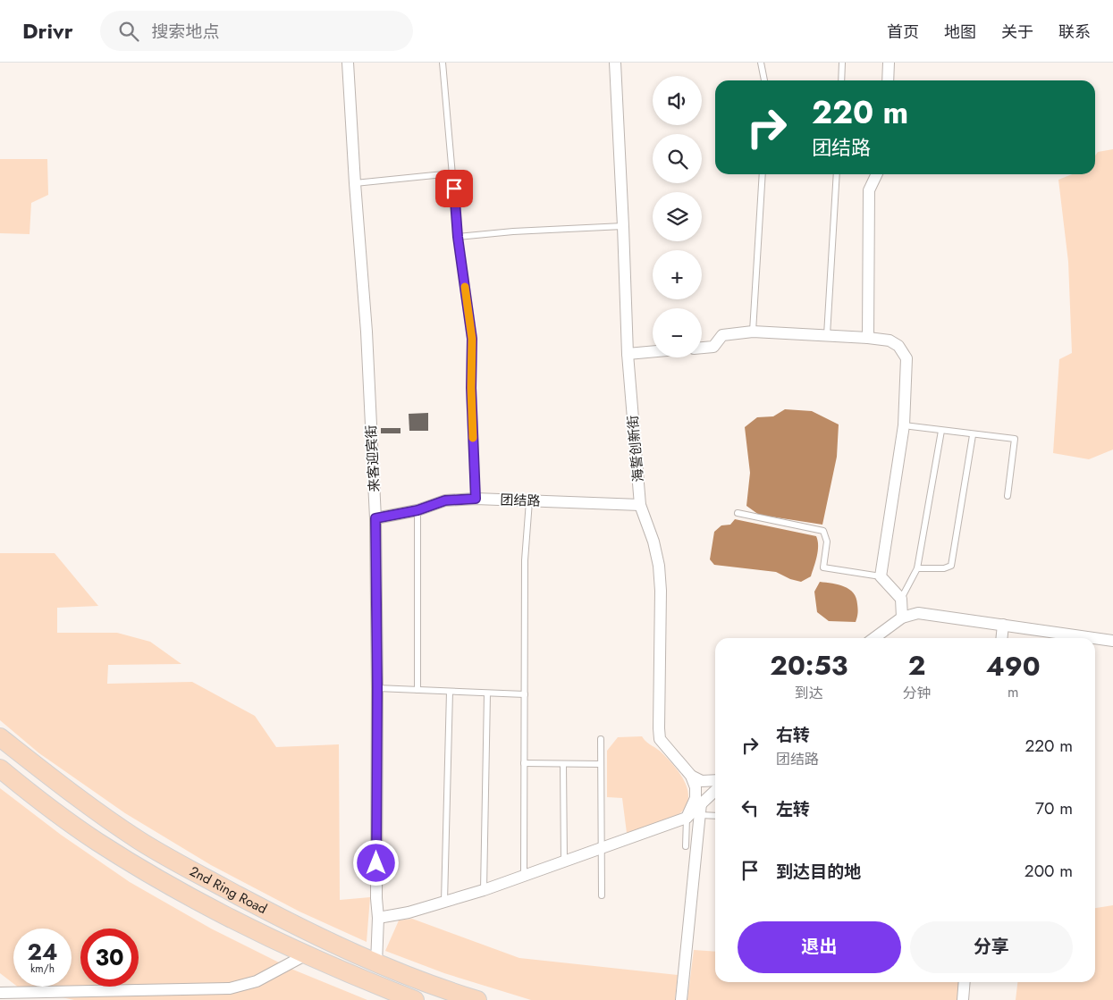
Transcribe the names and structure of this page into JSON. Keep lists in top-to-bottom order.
{
  "streets": {
    "main road": ["2nd Ring Road"],
    "street": ["海誓创新街", "来客迎宾街", "团结路"]
  },
  "crossings": [
    ["海誓创新街", "团结路"],
    ["来客迎宾街", "团结路"],
    ["来客迎宾街", "2nd Ring Road"]
  ],
  "page": {
    "header": "Drivr",
    "search": "搜索地点",
    "nav": [
      "首页",
      "地图",
      "关于",
      "联系"
    ],
    "map_buttons": ["+", "−"],
    "turn": ["220 m", "团结路"],
    "eta": [
      "20:53",
      "到达",
      "2",
      "分钟",
      "490",
      "m"
    ],
    "list": [
      {
        "name": "右转",
        "note": "团结路",
        "value": "220 m"
      },
      {
        "name": "左转",
        "value": "70 m"
      },
      {
        "name": "到达目的地",
        "value": "200 m"
      }
    ],
    "buttons": ["退出", "分享"],
    "speed": "24 km/h",
    "limit": "30"
  }
}
